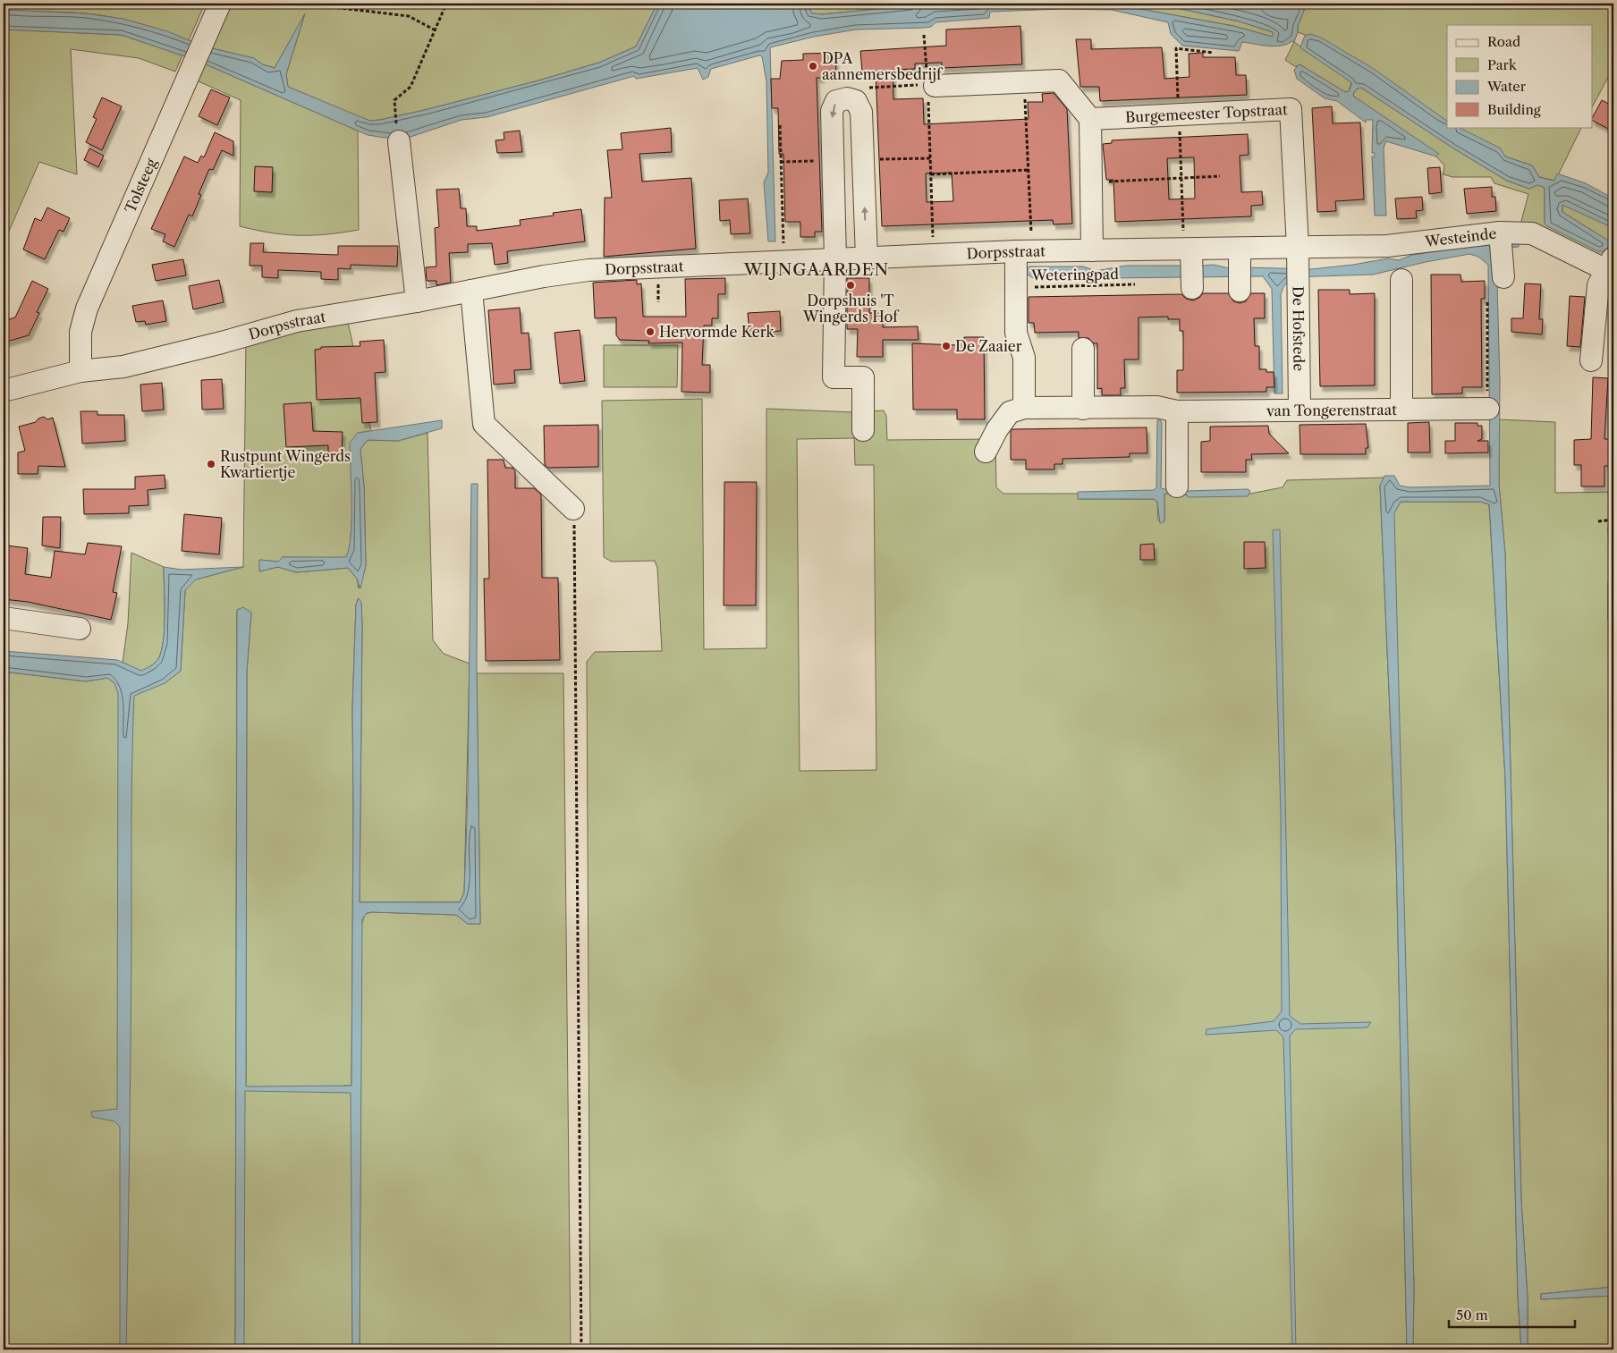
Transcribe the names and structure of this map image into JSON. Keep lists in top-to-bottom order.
{
  "streets": {
    "street": [
      "Burgemeester Topstraat",
      "Tolsteeg",
      "Westeinde",
      "Dorpsstraat",
      "De Hofstede",
      "van Tongerenstraat"
    ],
    "path": ["Weteringpad"]
  },
  "crossings": [
    ["Burgemeester Topstraat", "Westeinde"],
    ["Burgemeester Topstraat", "Dorpsstraat"],
    ["Burgemeester Topstraat", "De Hofstede"],
    ["Tolsteeg", "Dorpsstraat"],
    ["Westeinde", "Dorpsstraat"],
    ["Westeinde", "De Hofstede"],
    ["Dorpsstraat", "De Hofstede"],
    ["De Hofstede", "van Tongerenstraat"]
  ],
  "districts": ["WIJNGAARDEN"],
  "places": [
    "DPA aannemersbedrijf",
    "Dorpshuis 'T Wingerds Hof",
    "Hervormde Kerk",
    "De Zaaier",
    "Rustpunt Wingerds Kwartiertje"
  ],
  "legend": [
    "Road",
    "Park",
    "Water",
    "Building"
  ],
  "scale_bar": "50 m"
}
